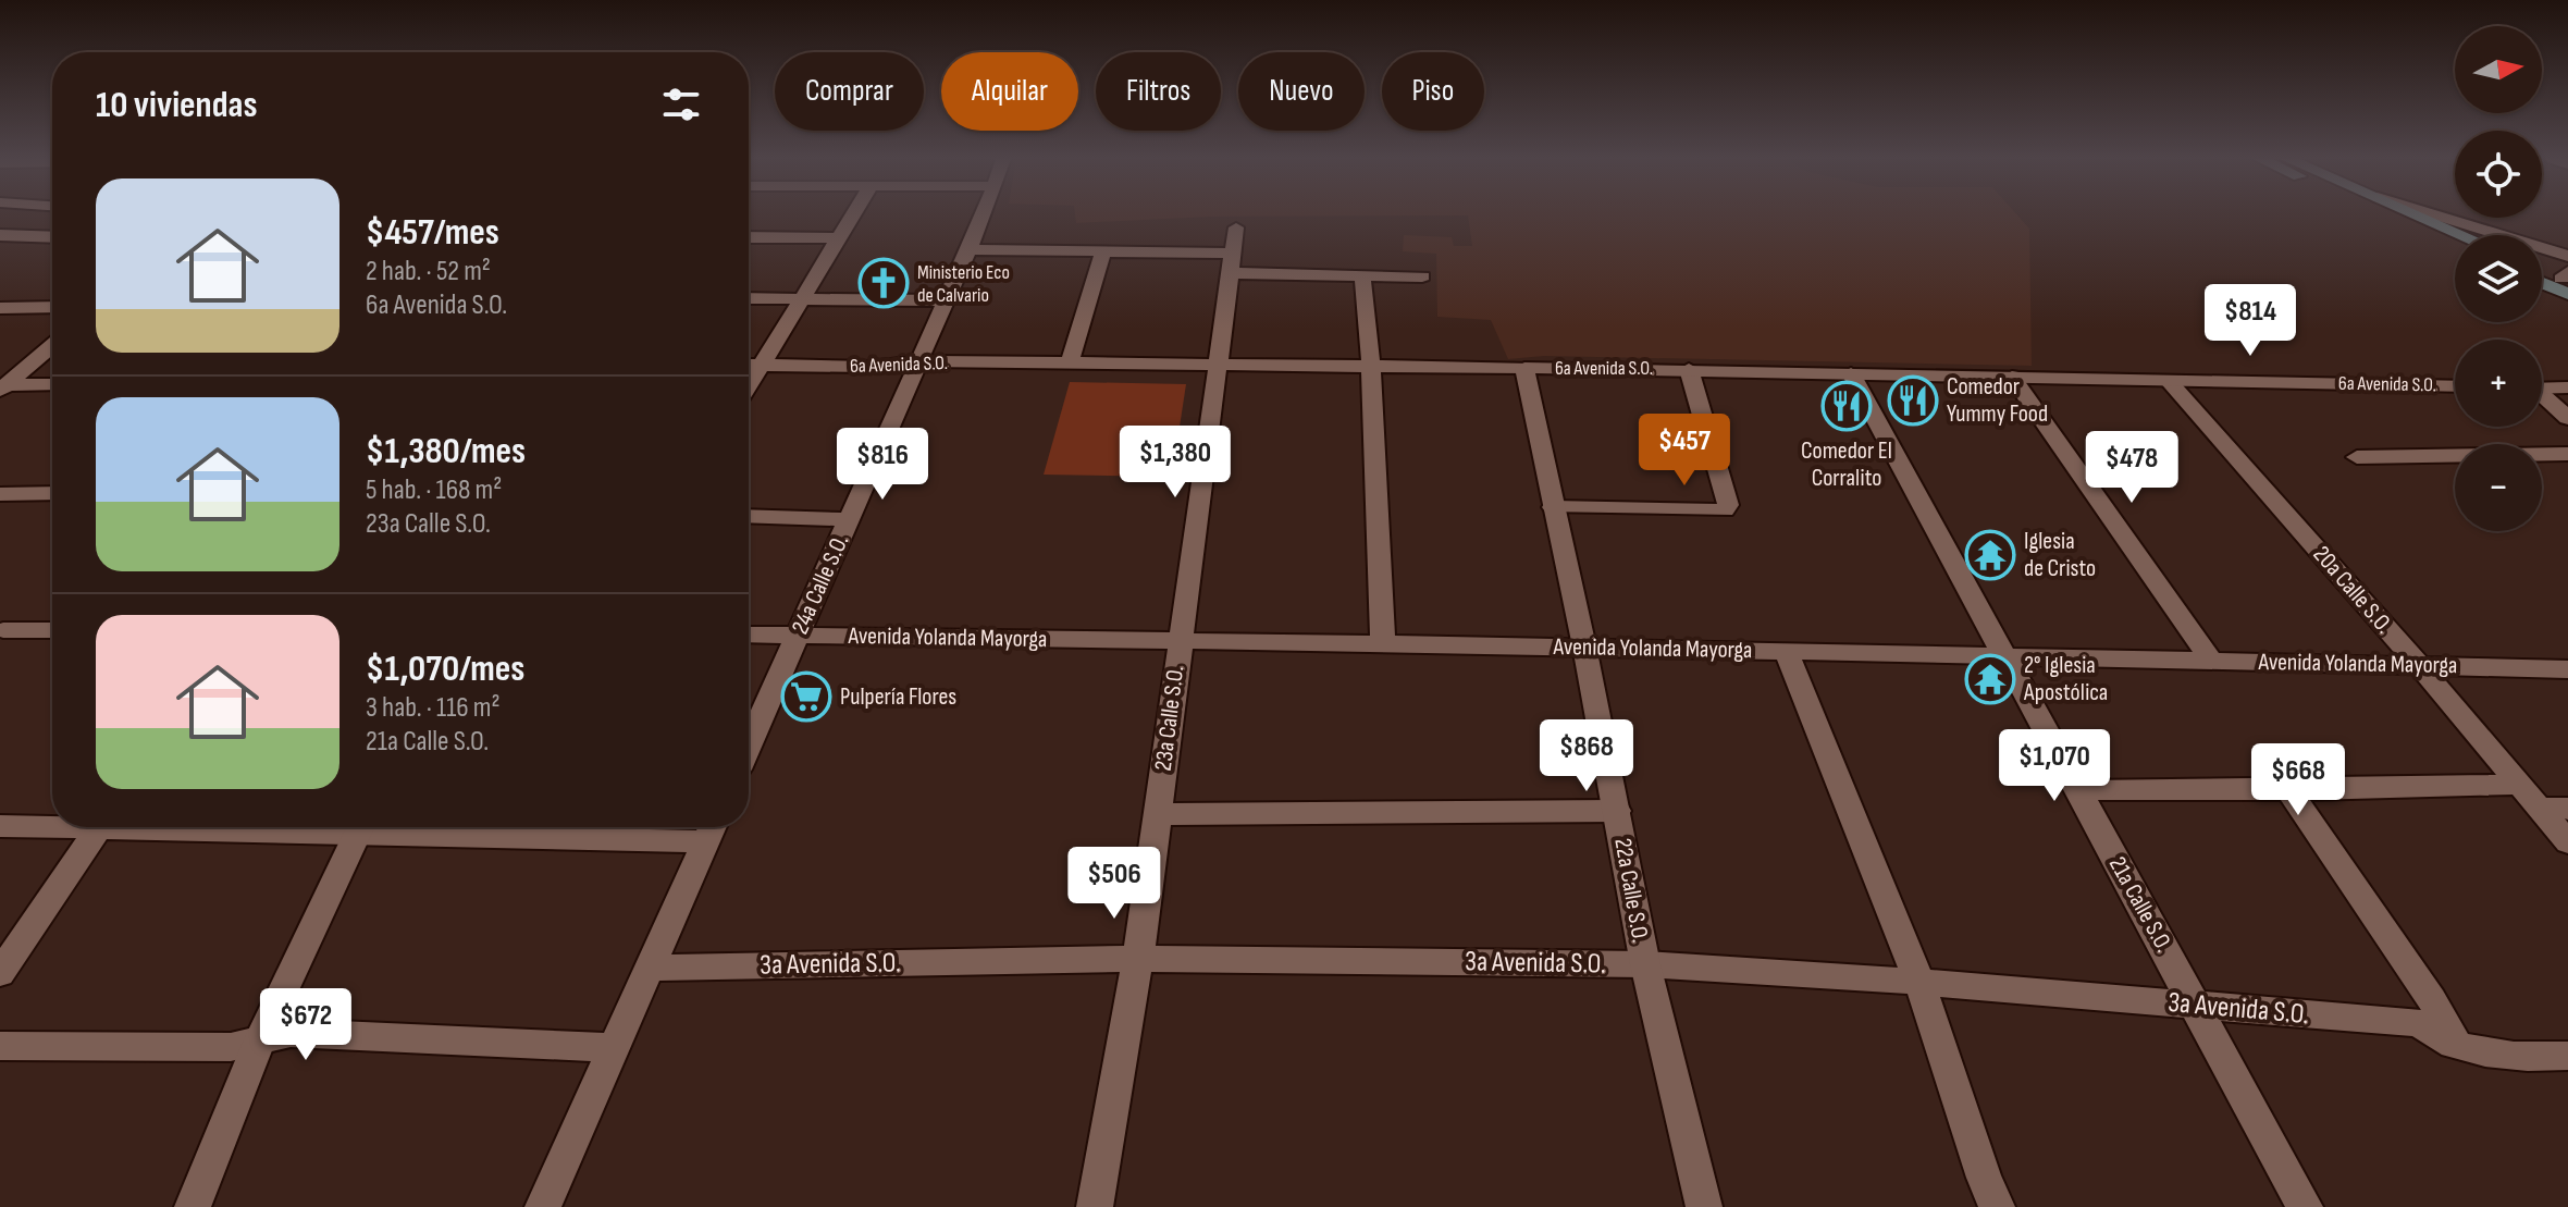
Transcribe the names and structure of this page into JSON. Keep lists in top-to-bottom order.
{
  "streets": {
    "street": [
      "6a Avenida S.O.",
      "24a Calle S.O.",
      "20a Calle S.O.",
      "Avenida Yolanda Mayorga",
      "23a Calle S.O.",
      "22a Calle S.O.",
      "21a Calle S.O.",
      "3a Avenida S.O."
    ]
  },
  "crossings": [
    ["6a Avenida S.O.", "24a Calle S.O."],
    ["6a Avenida S.O.", "20a Calle S.O."],
    ["6a Avenida S.O.", "23a Calle S.O."],
    ["6a Avenida S.O.", "22a Calle S.O."],
    ["6a Avenida S.O.", "21a Calle S.O."],
    ["24a Calle S.O.", "Avenida Yolanda Mayorga"],
    ["20a Calle S.O.", "Avenida Yolanda Mayorga"],
    ["Avenida Yolanda Mayorga", "23a Calle S.O."],
    ["Avenida Yolanda Mayorga", "22a Calle S.O."],
    ["Avenida Yolanda Mayorga", "21a Calle S.O."],
    ["23a Calle S.O.", "3a Avenida S.O."],
    ["22a Calle S.O.", "3a Avenida S.O."],
    ["21a Calle S.O.", "3a Avenida S.O."]
  ],
  "places": {
    "church": ["Ministerio Eco de Calvario"],
    "restaurant": ["Comedor Yummy Food", "Comedor El Corralito"],
    "temple": ["Iglesia de Cristo", "2° Iglesia Apostólica"],
    "supermarket": ["Pulpería Flores"]
  },
  "north": "right",
  "page": {
    "map_buttons": ["+", "−"],
    "chip": [
      "Comprar",
      "Alquilar",
      "Filtros",
      "Nuevo",
      "Piso"
    ],
    "heading": "10 viviendas",
    "list": [
      {
        "name": "$457/mes",
        "note": "2 hab. · 52 m² · 6a Avenida S.O."
      },
      {
        "name": "$1,380/mes",
        "note": "5 hab. · 168 m² · 23a Calle S.O."
      },
      {
        "name": "$1,070/mes",
        "note": "3 hab. · 116 m² · 21a Calle S.O."
      }
    ],
    "price": [
      "$814",
      "$457",
      "$1,380",
      "$816",
      "$478",
      "$868",
      "$1,070",
      "$668",
      "$506",
      "$672"
    ]
  }
}
